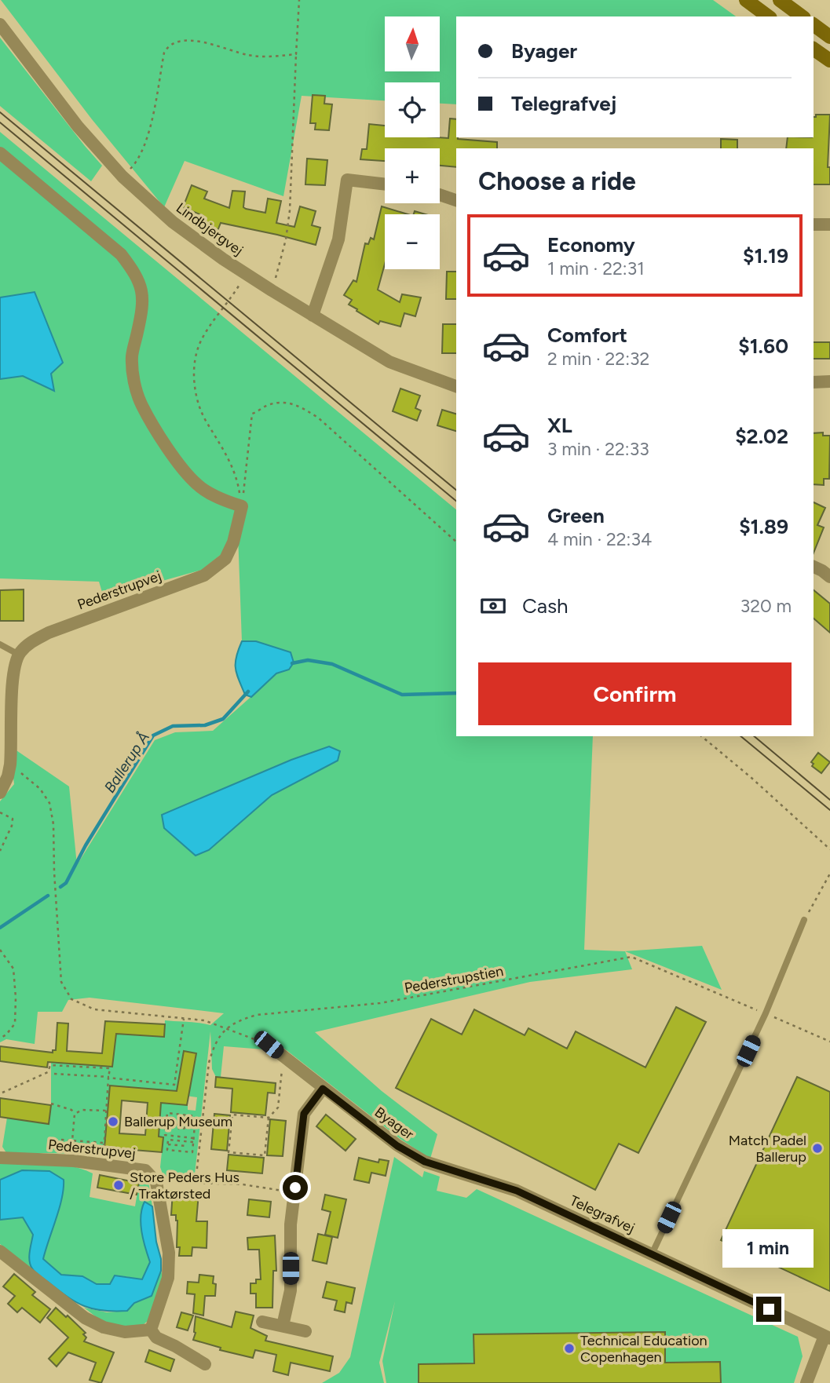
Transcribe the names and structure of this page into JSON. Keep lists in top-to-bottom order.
{
  "streets": {
    "street": [
      "Lindbjergvej",
      "Pederstrupvej",
      "Byager",
      "Telegrafvej"
    ],
    "path": ["Pederstrupstien"]
  },
  "crossings": [
    ["Byager", "Telegrafvej"]
  ],
  "water": ["Ballerup Å"],
  "places": [
    "Ballerup Museum",
    "Match Padel Ballerup",
    "Store Peders Hus / Traktørsted",
    "Technical Education Copenhagen"
  ],
  "north": "top",
  "page": {
    "map_buttons": ["+", "−"],
    "banner": ["Byager", "Telegrafvej"],
    "heading": "Choose a ride",
    "list": [
      {
        "name": "Economy",
        "note": "1 min · 22:31",
        "value": "$1.19"
      },
      {
        "name": "Comfort",
        "note": "2 min · 22:32",
        "value": "$1.60"
      },
      {
        "name": "XL",
        "note": "3 min · 22:33",
        "value": "$2.02"
      },
      {
        "name": "Green",
        "note": "4 min · 22:34",
        "value": "$1.89"
      }
    ],
    "pay": ["Cash", "320 m"],
    "buttons": "Confirm",
    "bubble": "1 min"
  }
}
